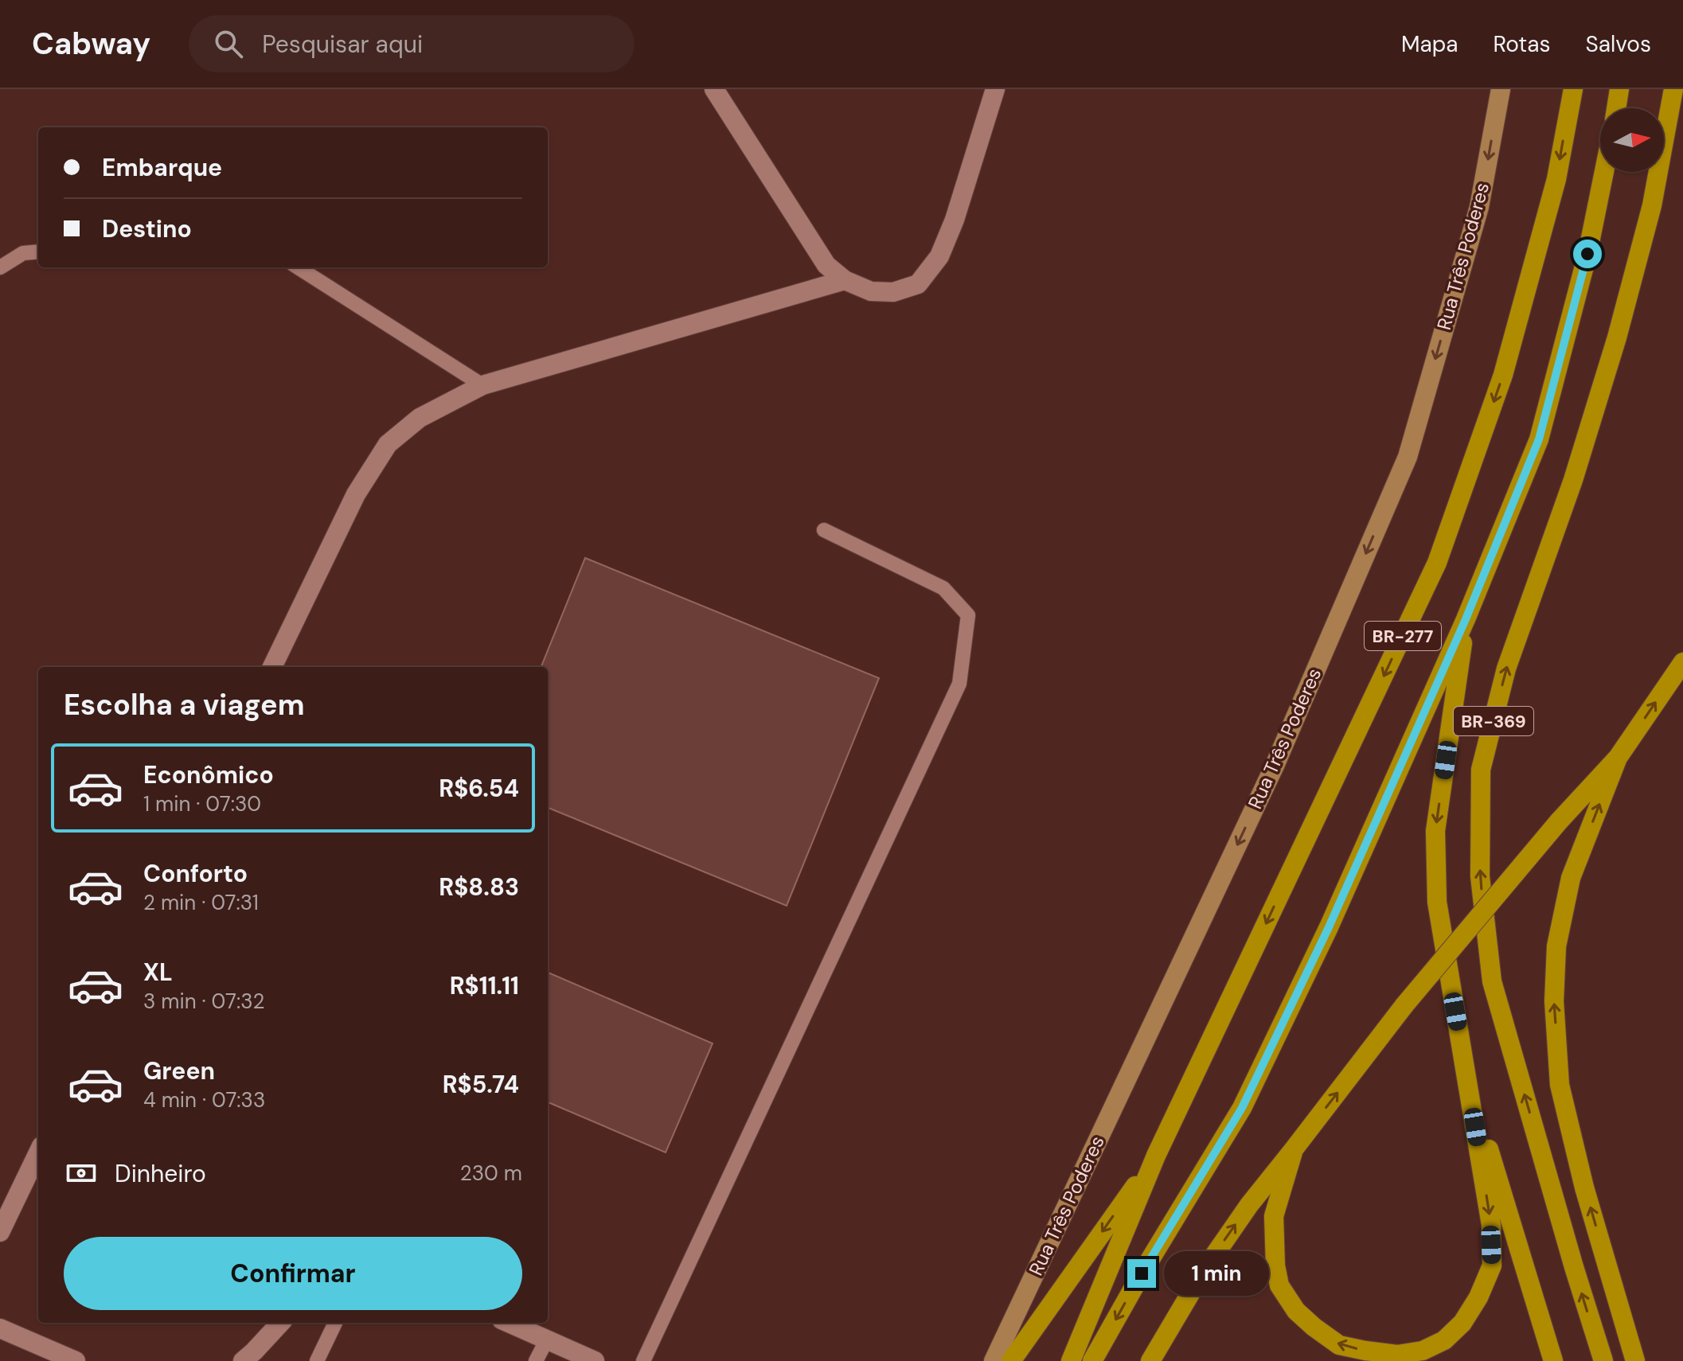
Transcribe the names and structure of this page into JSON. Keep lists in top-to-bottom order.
{
  "streets": {
    "highway": ["BR-277", "BR-369"],
    "street": ["Rua Três Poderes"]
  },
  "one_way": ["Rua Três Poderes"],
  "north": "right",
  "page": {
    "header": "Cabway",
    "search": "Pesquisar aqui",
    "nav": ["Mapa", "Rotas", "Salvos"],
    "banner": ["Embarque", "Destino"],
    "heading": "Escolha a viagem",
    "list": [
      {
        "name": "Econômico",
        "note": "1 min · 07:30",
        "value": "R$6.54"
      },
      {
        "name": "Conforto",
        "note": "2 min · 07:31",
        "value": "R$8.83"
      },
      {
        "name": "XL",
        "note": "3 min · 07:32",
        "value": "R$11.11"
      },
      {
        "name": "Green",
        "note": "4 min · 07:33",
        "value": "R$5.74"
      }
    ],
    "pay": ["Dinheiro", "230 m"],
    "buttons": "Confirmar",
    "bubble": "1 min"
  }
}
